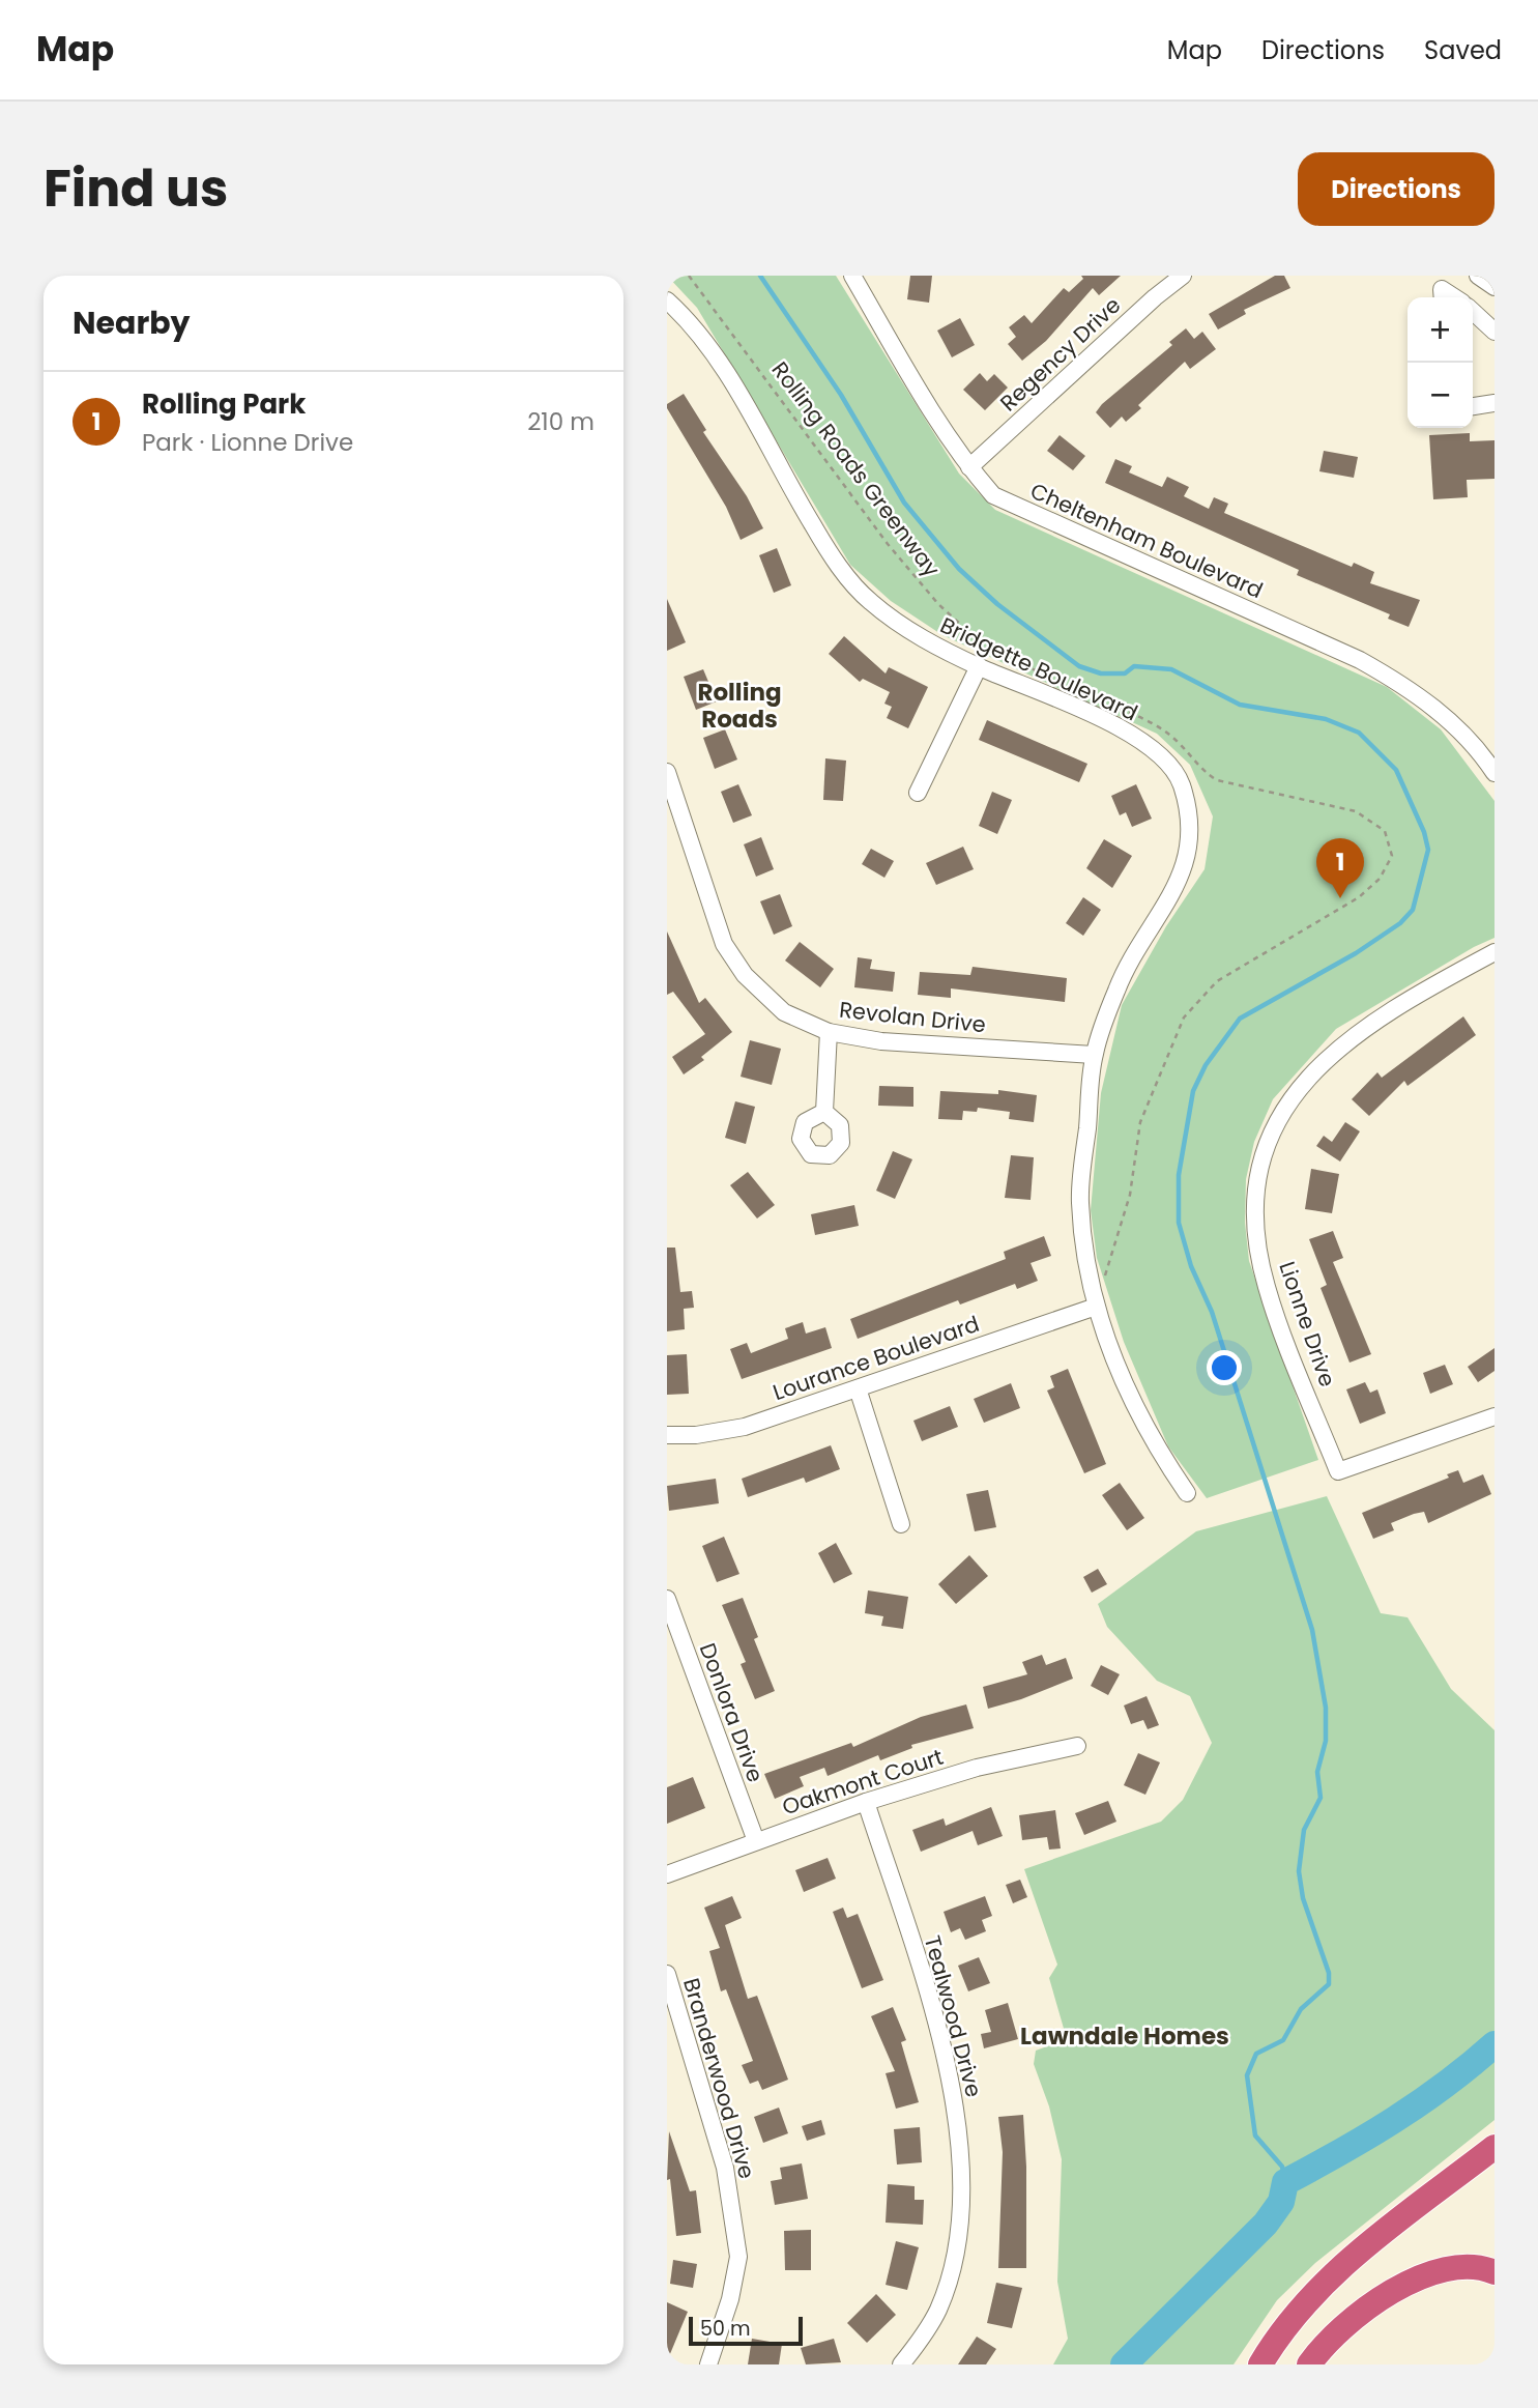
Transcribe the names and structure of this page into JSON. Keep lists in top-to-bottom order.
{
  "streets": {
    "street": [
      "Regency Drive",
      "Cheltenham Boulevard",
      "Bridgette Boulevard",
      "Revolan Drive",
      "Lionne Drive",
      "Lourance Boulevard",
      "Donlora Drive",
      "Oakmont Court",
      "Tealwood Drive",
      "Branderwood Drive"
    ],
    "path": ["Rolling Roads Greenway"]
  },
  "crossings": [
    ["Regency Drive", "Cheltenham Boulevard"],
    ["Bridgette Boulevard", "Revolan Drive"],
    ["Bridgette Boulevard", "Lourance Boulevard"],
    ["Donlora Drive", "Oakmont Court"],
    ["Oakmont Court", "Tealwood Drive"]
  ],
  "districts": ["Rolling Roads", "Lawndale Homes"],
  "scale_bar": "50 m",
  "page": {
    "header": "Map",
    "nav": ["Map", "Directions", "Saved"],
    "title": "Find us",
    "buttons": "Directions",
    "heading": "Nearby",
    "map_buttons": ["+", "−"],
    "list": [
      {
        "mark": "1",
        "name": "Rolling Park",
        "note": "Park · Lionne Drive",
        "value": "210 m"
      }
    ],
    "pins": "1",
    "scale": "50 m"
  }
}
